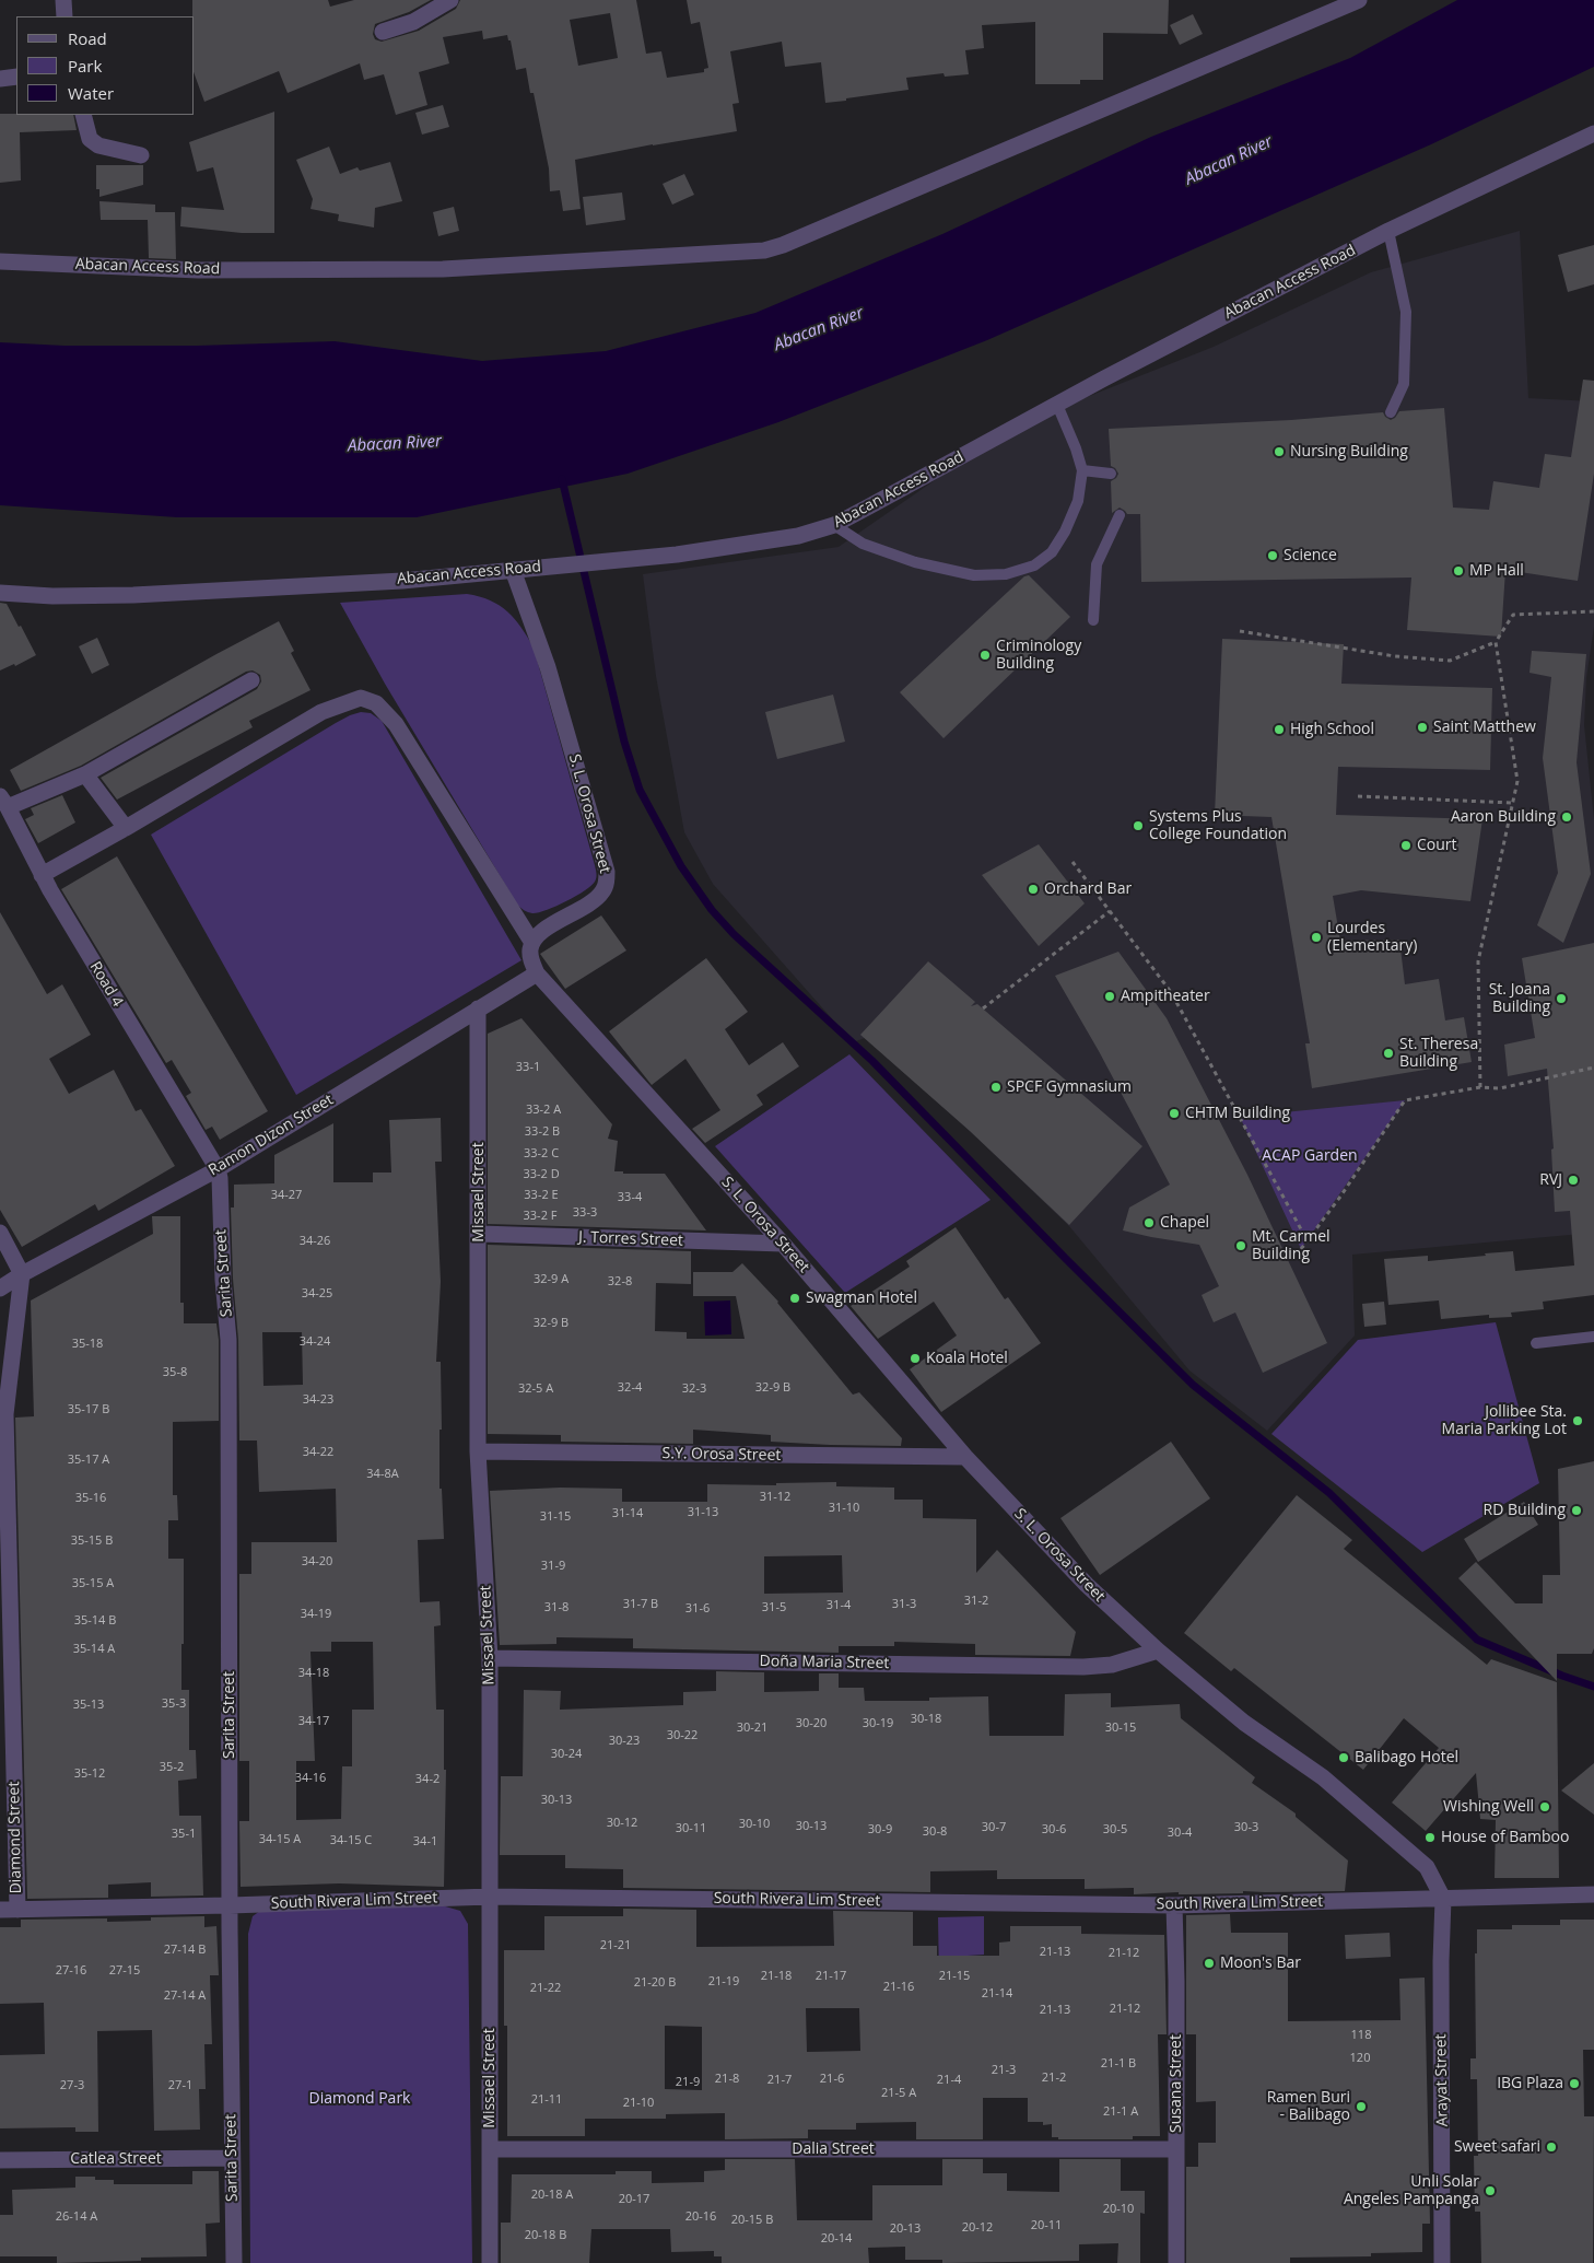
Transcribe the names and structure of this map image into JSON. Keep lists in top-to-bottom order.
{
  "streets": {
    "street": [
      "Abacan Access Road",
      "S. L. Orosa Street",
      "Road 4",
      "Ramon Dizon Street",
      "Missael Street",
      "J. Torres Street",
      "Sarita Street",
      "S.Y. Orosa Street",
      "Doña Maria Street",
      "Diamond Street",
      "South Rivera Lim Street",
      "Arayat Street",
      "Susana Street",
      "Dalia Street",
      "Catlea Street"
    ]
  },
  "crossings": [
    ["Abacan Access Road", "S. L. Orosa Street"],
    ["S. L. Orosa Street", "Ramon Dizon Street"],
    ["S. L. Orosa Street", "J. Torres Street"],
    ["S. L. Orosa Street", "S.Y. Orosa Street"],
    ["S. L. Orosa Street", "Doña Maria Street"],
    ["S. L. Orosa Street", "South Rivera Lim Street"],
    ["S. L. Orosa Street", "Arayat Street"],
    ["Road 4", "Ramon Dizon Street"],
    ["Road 4", "Sarita Street"],
    ["Ramon Dizon Street", "Missael Street"],
    ["Ramon Dizon Street", "Sarita Street"],
    ["Ramon Dizon Street", "Diamond Street"],
    ["Missael Street", "J. Torres Street"],
    ["Missael Street", "S.Y. Orosa Street"],
    ["Missael Street", "Doña Maria Street"],
    ["Missael Street", "South Rivera Lim Street"],
    ["Missael Street", "Dalia Street"],
    ["Sarita Street", "South Rivera Lim Street"],
    ["Sarita Street", "Catlea Street"],
    ["Diamond Street", "South Rivera Lim Street"],
    ["South Rivera Lim Street", "Arayat Street"],
    ["South Rivera Lim Street", "Susana Street"],
    ["Susana Street", "Dalia Street"]
  ],
  "water": ["Abacan River"],
  "parks": ["ACAP Garden", "Diamond Park"],
  "places": [
    "Nursing Building",
    "Science",
    "MP Hall",
    "Criminology Building",
    "Saint Matthew",
    "High School",
    "Aaron Building",
    "Systems Plus College Foundation",
    "Court",
    "Orchard Bar",
    "Lourdes (Elementary)",
    "Ampitheater",
    "St. Joana Building",
    "St. Theresa Building",
    "SPCF Gymnasium",
    "CHTM Building",
    "RVJ",
    "Chapel",
    "Mt. Carmel Building",
    "Swagman Hotel",
    "Koala Hotel",
    "Jollibee Sta. Maria Parking Lot",
    "RD Building",
    "Balibago Hotel",
    "Wishing Well",
    "House of Bamboo",
    "Moon's Bar",
    "IBG Plaza",
    "Ramen Buri - Balibago",
    "Sweet safari",
    "Unli Solar Angeles Pampanga"
  ],
  "house_numbers": [
    "33-1",
    "33-2 A",
    "33-2 B",
    "33-2 C",
    "33-2 D",
    "34-27",
    "33-2 E",
    "33-4",
    "33-3",
    "33-2 F",
    "34-26",
    "32-9 A",
    "32-8",
    "34-25",
    "32-9 B",
    "34-24",
    "35-18",
    "35-8",
    "32-4",
    "32-9 B",
    "32-5 A",
    "32-3",
    "34-23",
    "35-17 B",
    "34-22",
    "35-17 A",
    "34-8A",
    "31-12",
    "35-16",
    "31-10",
    "31-13",
    "31-14",
    "31-15",
    "35-15 B",
    "34-20",
    "31-9",
    "35-15 A",
    "31-2",
    "31-7 B",
    "31-3",
    "31-4",
    "31-8",
    "31-5",
    "31-6",
    "34-19",
    "35-14 B",
    "35-14 A",
    "34-18",
    "35-3",
    "35-13",
    "30-18",
    "34-17",
    "30-20",
    "30-19",
    "30-21",
    "30-15",
    "30-22",
    "30-23",
    "30-24",
    "35-2",
    "35-12",
    "34-16",
    "34-2",
    "30-13",
    "30-12",
    "30-10",
    "30-13",
    "30-7",
    "30-3",
    "30-11",
    "30-9",
    "30-6",
    "30-5",
    "30-8",
    "30-4",
    "35-1",
    "34-15 A",
    "34-15 C",
    "34-1",
    "21-21",
    "27-14 B",
    "21-13",
    "21-12",
    "27-16",
    "27-15",
    "21-18",
    "21-17",
    "21-15",
    "21-19",
    "21-20 B",
    "21-16",
    "21-22",
    "21-14",
    "27-14 A",
    "21-12",
    "21-13",
    "118",
    "120",
    "21-1 B",
    "21-3",
    "21-2",
    "21-8",
    "21-6",
    "21-7",
    "21-4",
    "21-9",
    "27-3",
    "27-1",
    "21-5 A",
    "21-11",
    "21-10",
    "21-1 A",
    "20-18 A",
    "20-17",
    "20-10",
    "26-14 A",
    "20-16",
    "20-15 B",
    "20-11",
    "20-12",
    "20-13",
    "20-18 B",
    "20-14"
  ],
  "legend": ["Road", "Park", "Water"]
}
